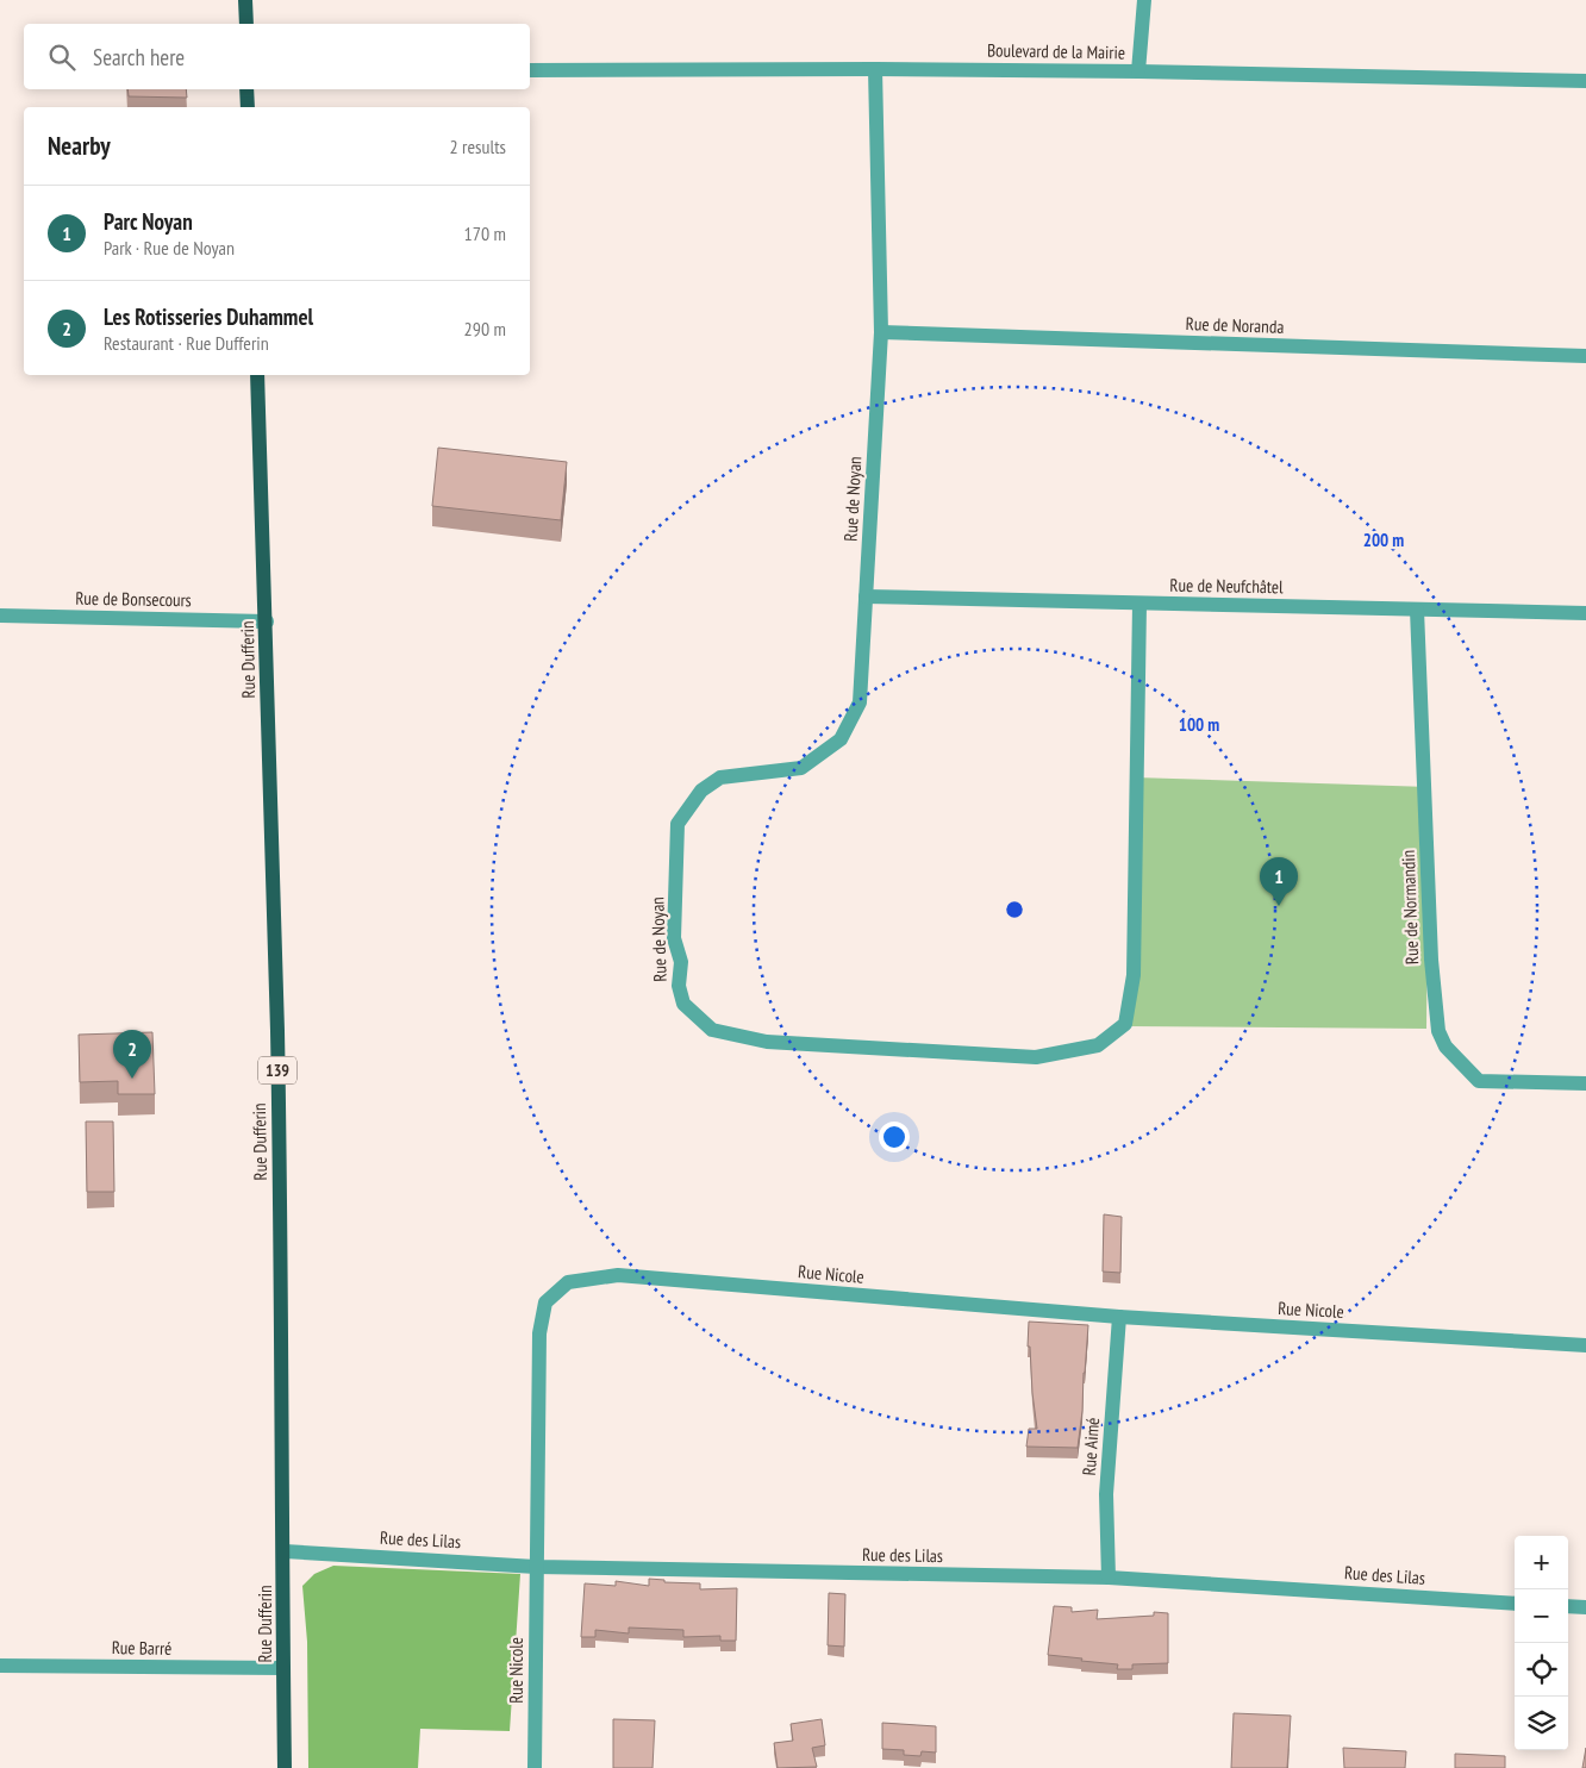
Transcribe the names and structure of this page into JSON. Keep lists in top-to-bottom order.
{
  "streets": {
    "main road": ["Rue Dufferin", "139"],
    "street": [
      "Boulevard de la Mairie",
      "Rue de Noranda",
      "Rue de Noyan",
      "Rue de Neufchâtel",
      "Rue de Bonsecours",
      "Rue de Normandin",
      "Rue Nicole",
      "Rue Aimé",
      "Rue des Lilas",
      "Rue Barré"
    ]
  },
  "crossings": [
    ["Boulevard de la Mairie", "Rue de Noyan"],
    ["Rue de Noranda", "Rue de Noyan"],
    ["Rue de Noyan", "Rue de Neufchâtel"],
    ["Rue de Neufchâtel", "Rue de Normandin"],
    ["Rue de Bonsecours", "Rue Dufferin"],
    ["Rue Dufferin", "Rue des Lilas"],
    ["Rue Dufferin", "Rue Barré"],
    ["Rue Nicole", "Rue Aimé"],
    ["Rue Nicole", "Rue des Lilas"],
    ["Rue Aimé", "Rue des Lilas"]
  ],
  "page": {
    "search": "Search here",
    "heading": ["Nearby", "2 results"],
    "list": [
      {
        "mark": "1",
        "name": "Parc Noyan",
        "note": "Park · Rue de Noyan",
        "value": "170 m"
      },
      {
        "mark": "2",
        "name": "Les Rotisseries Duhammel",
        "note": "Restaurant · Rue Dufferin",
        "value": "290 m"
      }
    ],
    "pins": ["1", "2"],
    "map_buttons": ["+", "−"]
  },
  "rings": ["200 m", "100 m"]
}
